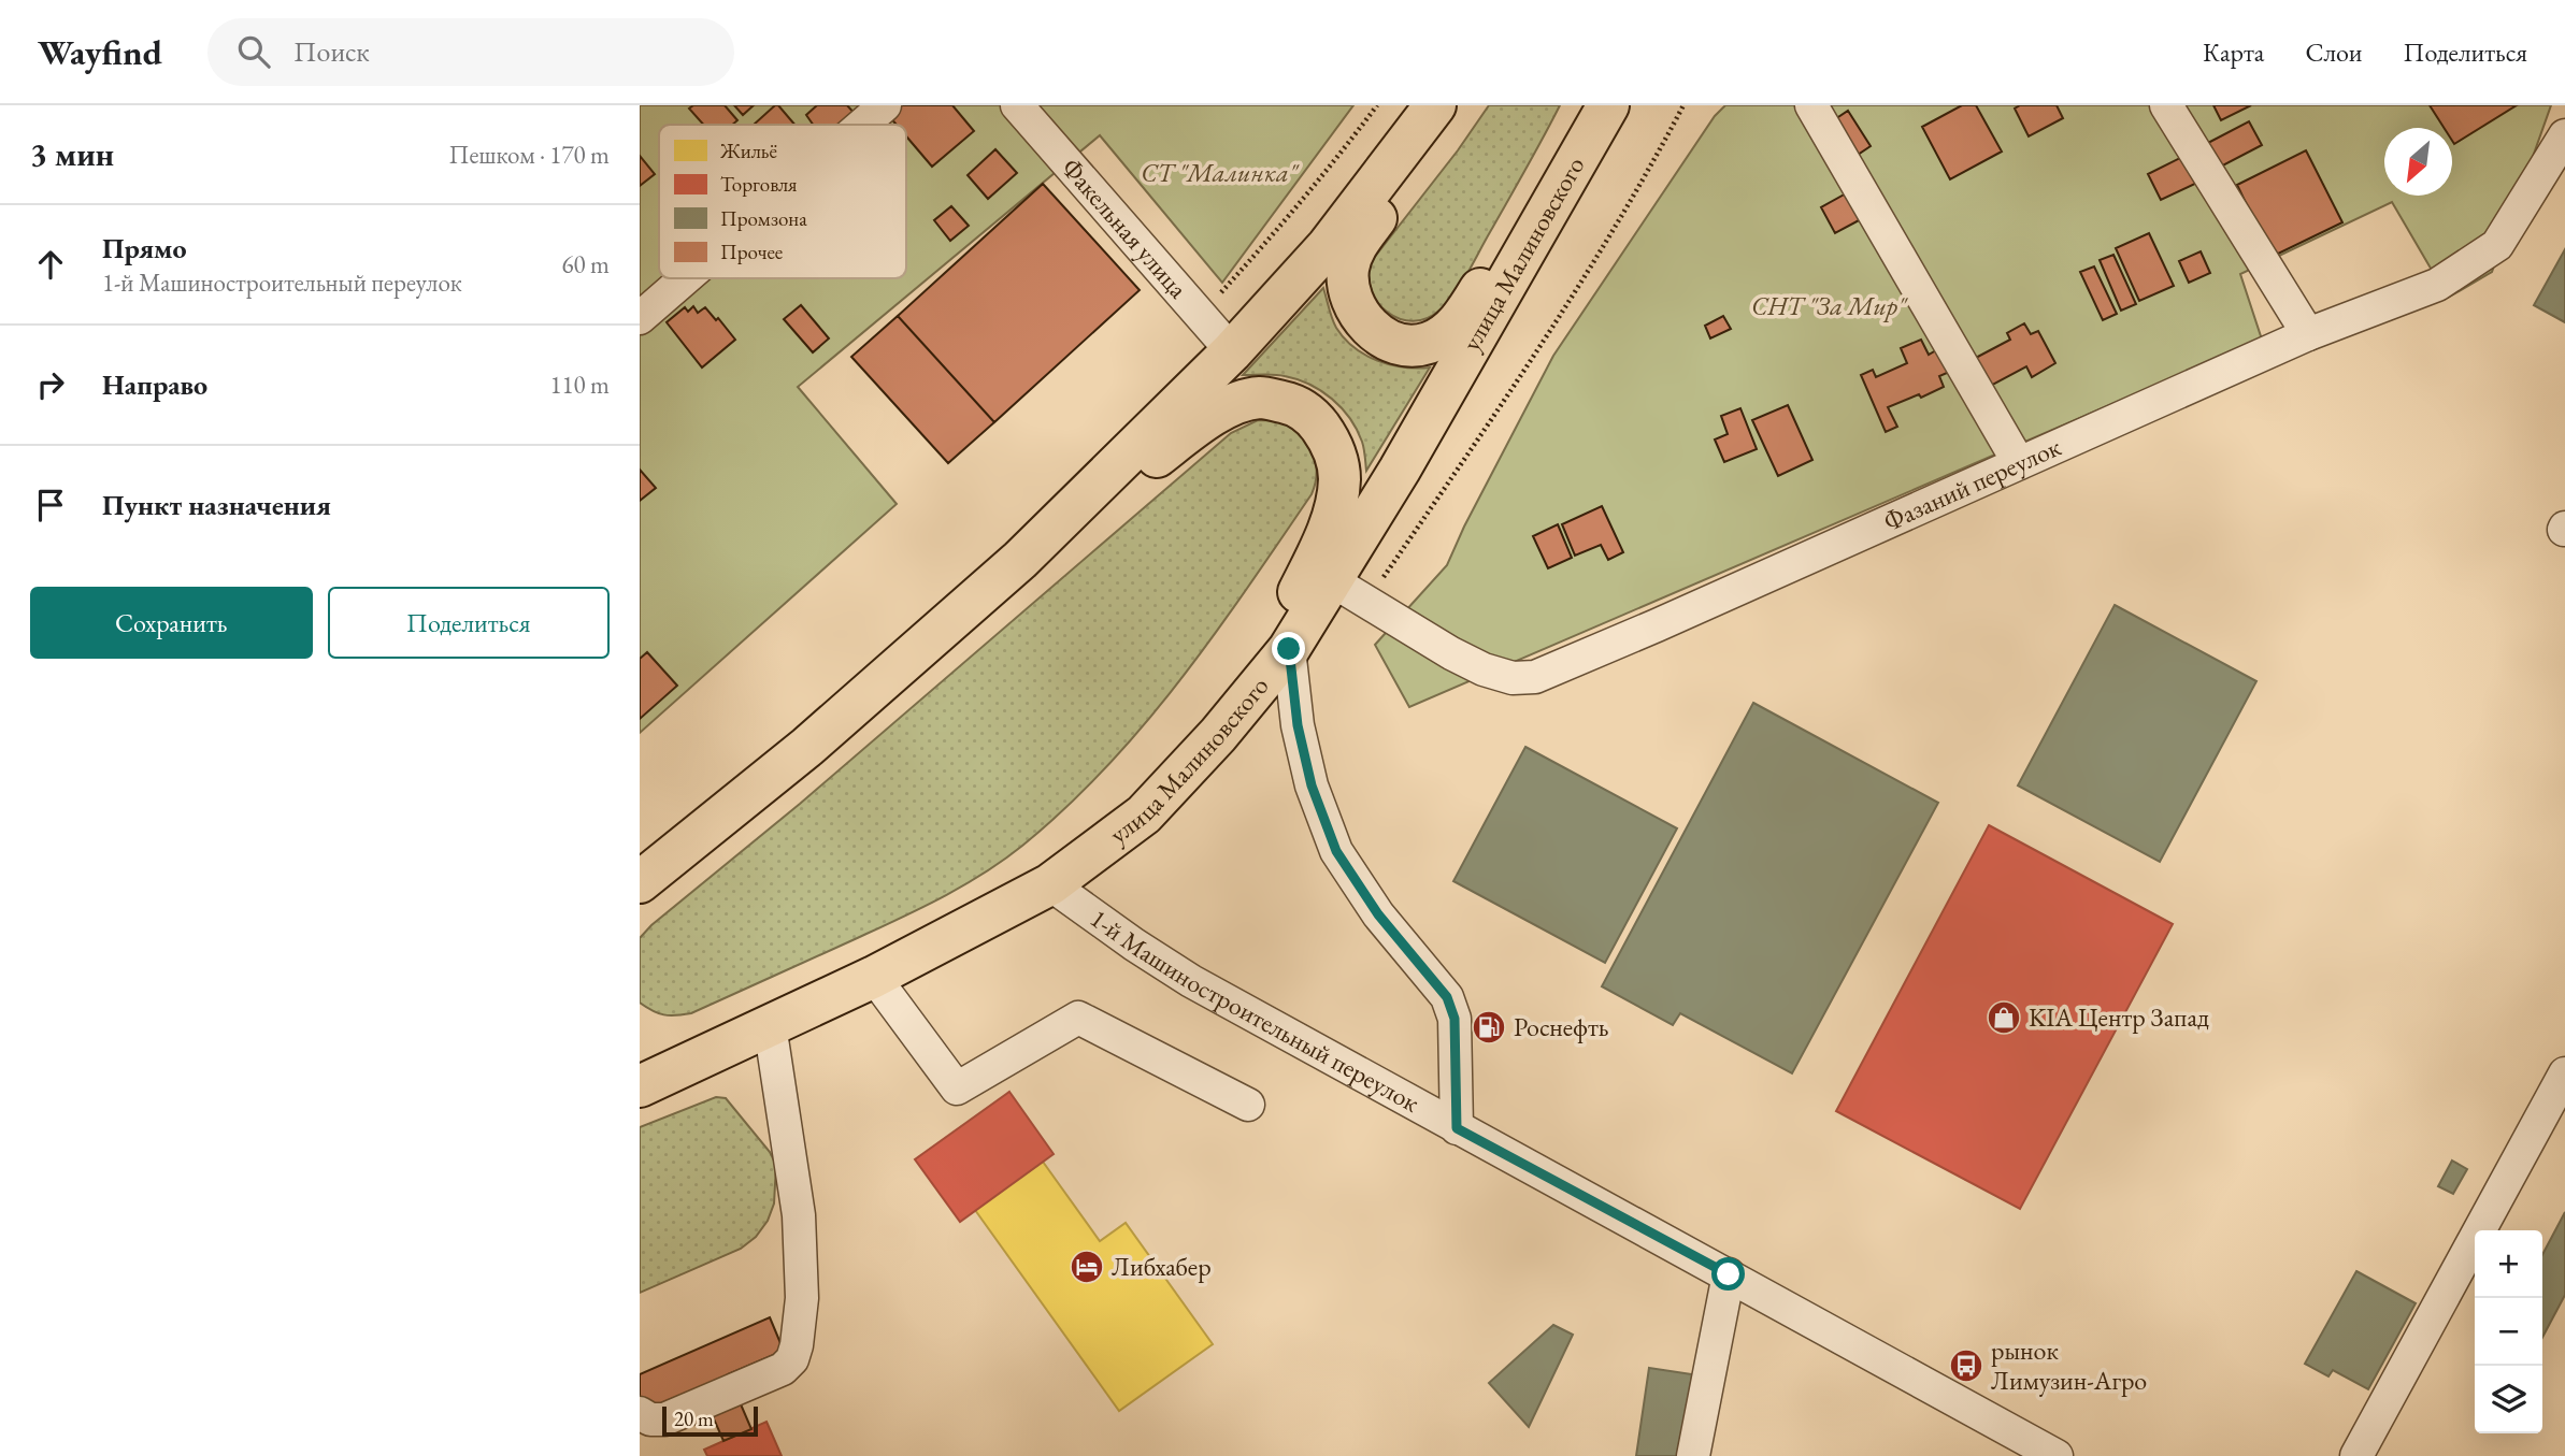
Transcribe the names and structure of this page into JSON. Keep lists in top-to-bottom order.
{
  "streets": {
    "highway": ["улица Малиновского"],
    "street": ["Факельная улица", "Фазаний переулок", "1-й Машиностроительный переулок"]
  },
  "crossings": [
    ["улица Малиновского", "Фазаний переулок"],
    ["улица Малиновского", "1-й Машиностроительный переулок"]
  ],
  "parks": ["СТ \"Малинка\"", "СНТ \"За Мир\""],
  "places": {
    "shop": ["KIA Центр Запад"],
    "fuel station": ["Роснефть"],
    "hotel": ["Либхабер"],
    "bus stop": ["рынок Лимузин-Агро"]
  },
  "legend": [
    "Жильё",
    "Торговля",
    "Промзона",
    "Прочее"
  ],
  "scale_bar": "20 m",
  "north": "bottom left",
  "page": {
    "header": "Wayfind",
    "search": "Поиск",
    "nav": ["Карта", "Слои", "Поделиться"],
    "heading": ["3 мин", "Пешком · 170 m"],
    "list": [
      ["Прямо", "1-й Машиностроительный переулок", "60 m"],
      ["Направо", "110 m"],
      "Пункт назначения"
    ],
    "buttons": ["Сохранить", "Поделиться"],
    "map_buttons": ["+", "−"],
    "scale": "20 m"
  }
}
